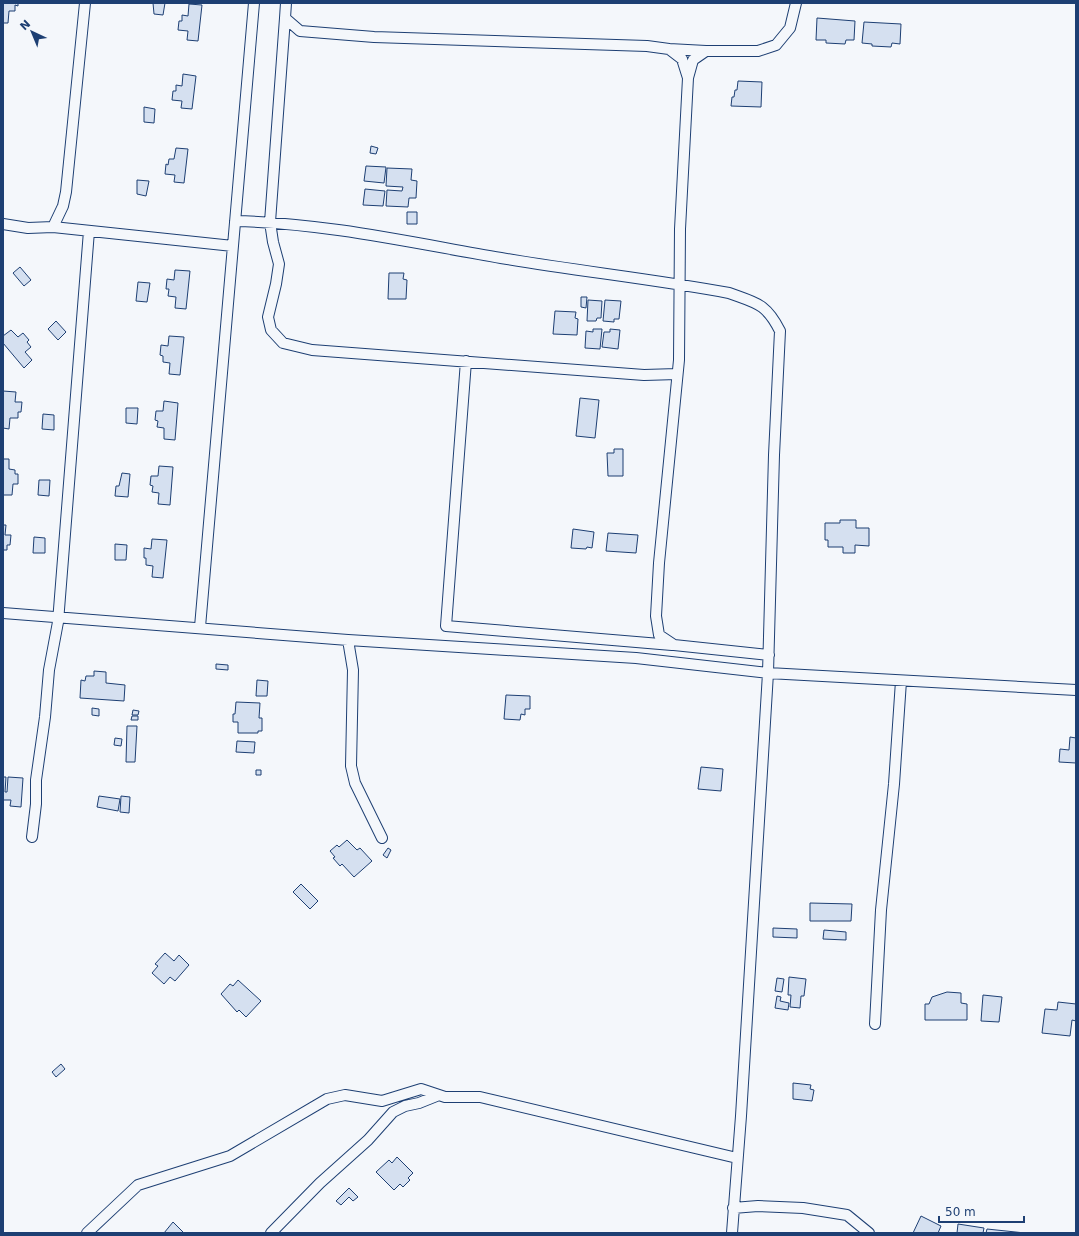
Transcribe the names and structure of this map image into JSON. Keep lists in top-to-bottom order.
{
  "scale_bar": "50 m",
  "north": "top left"
}
